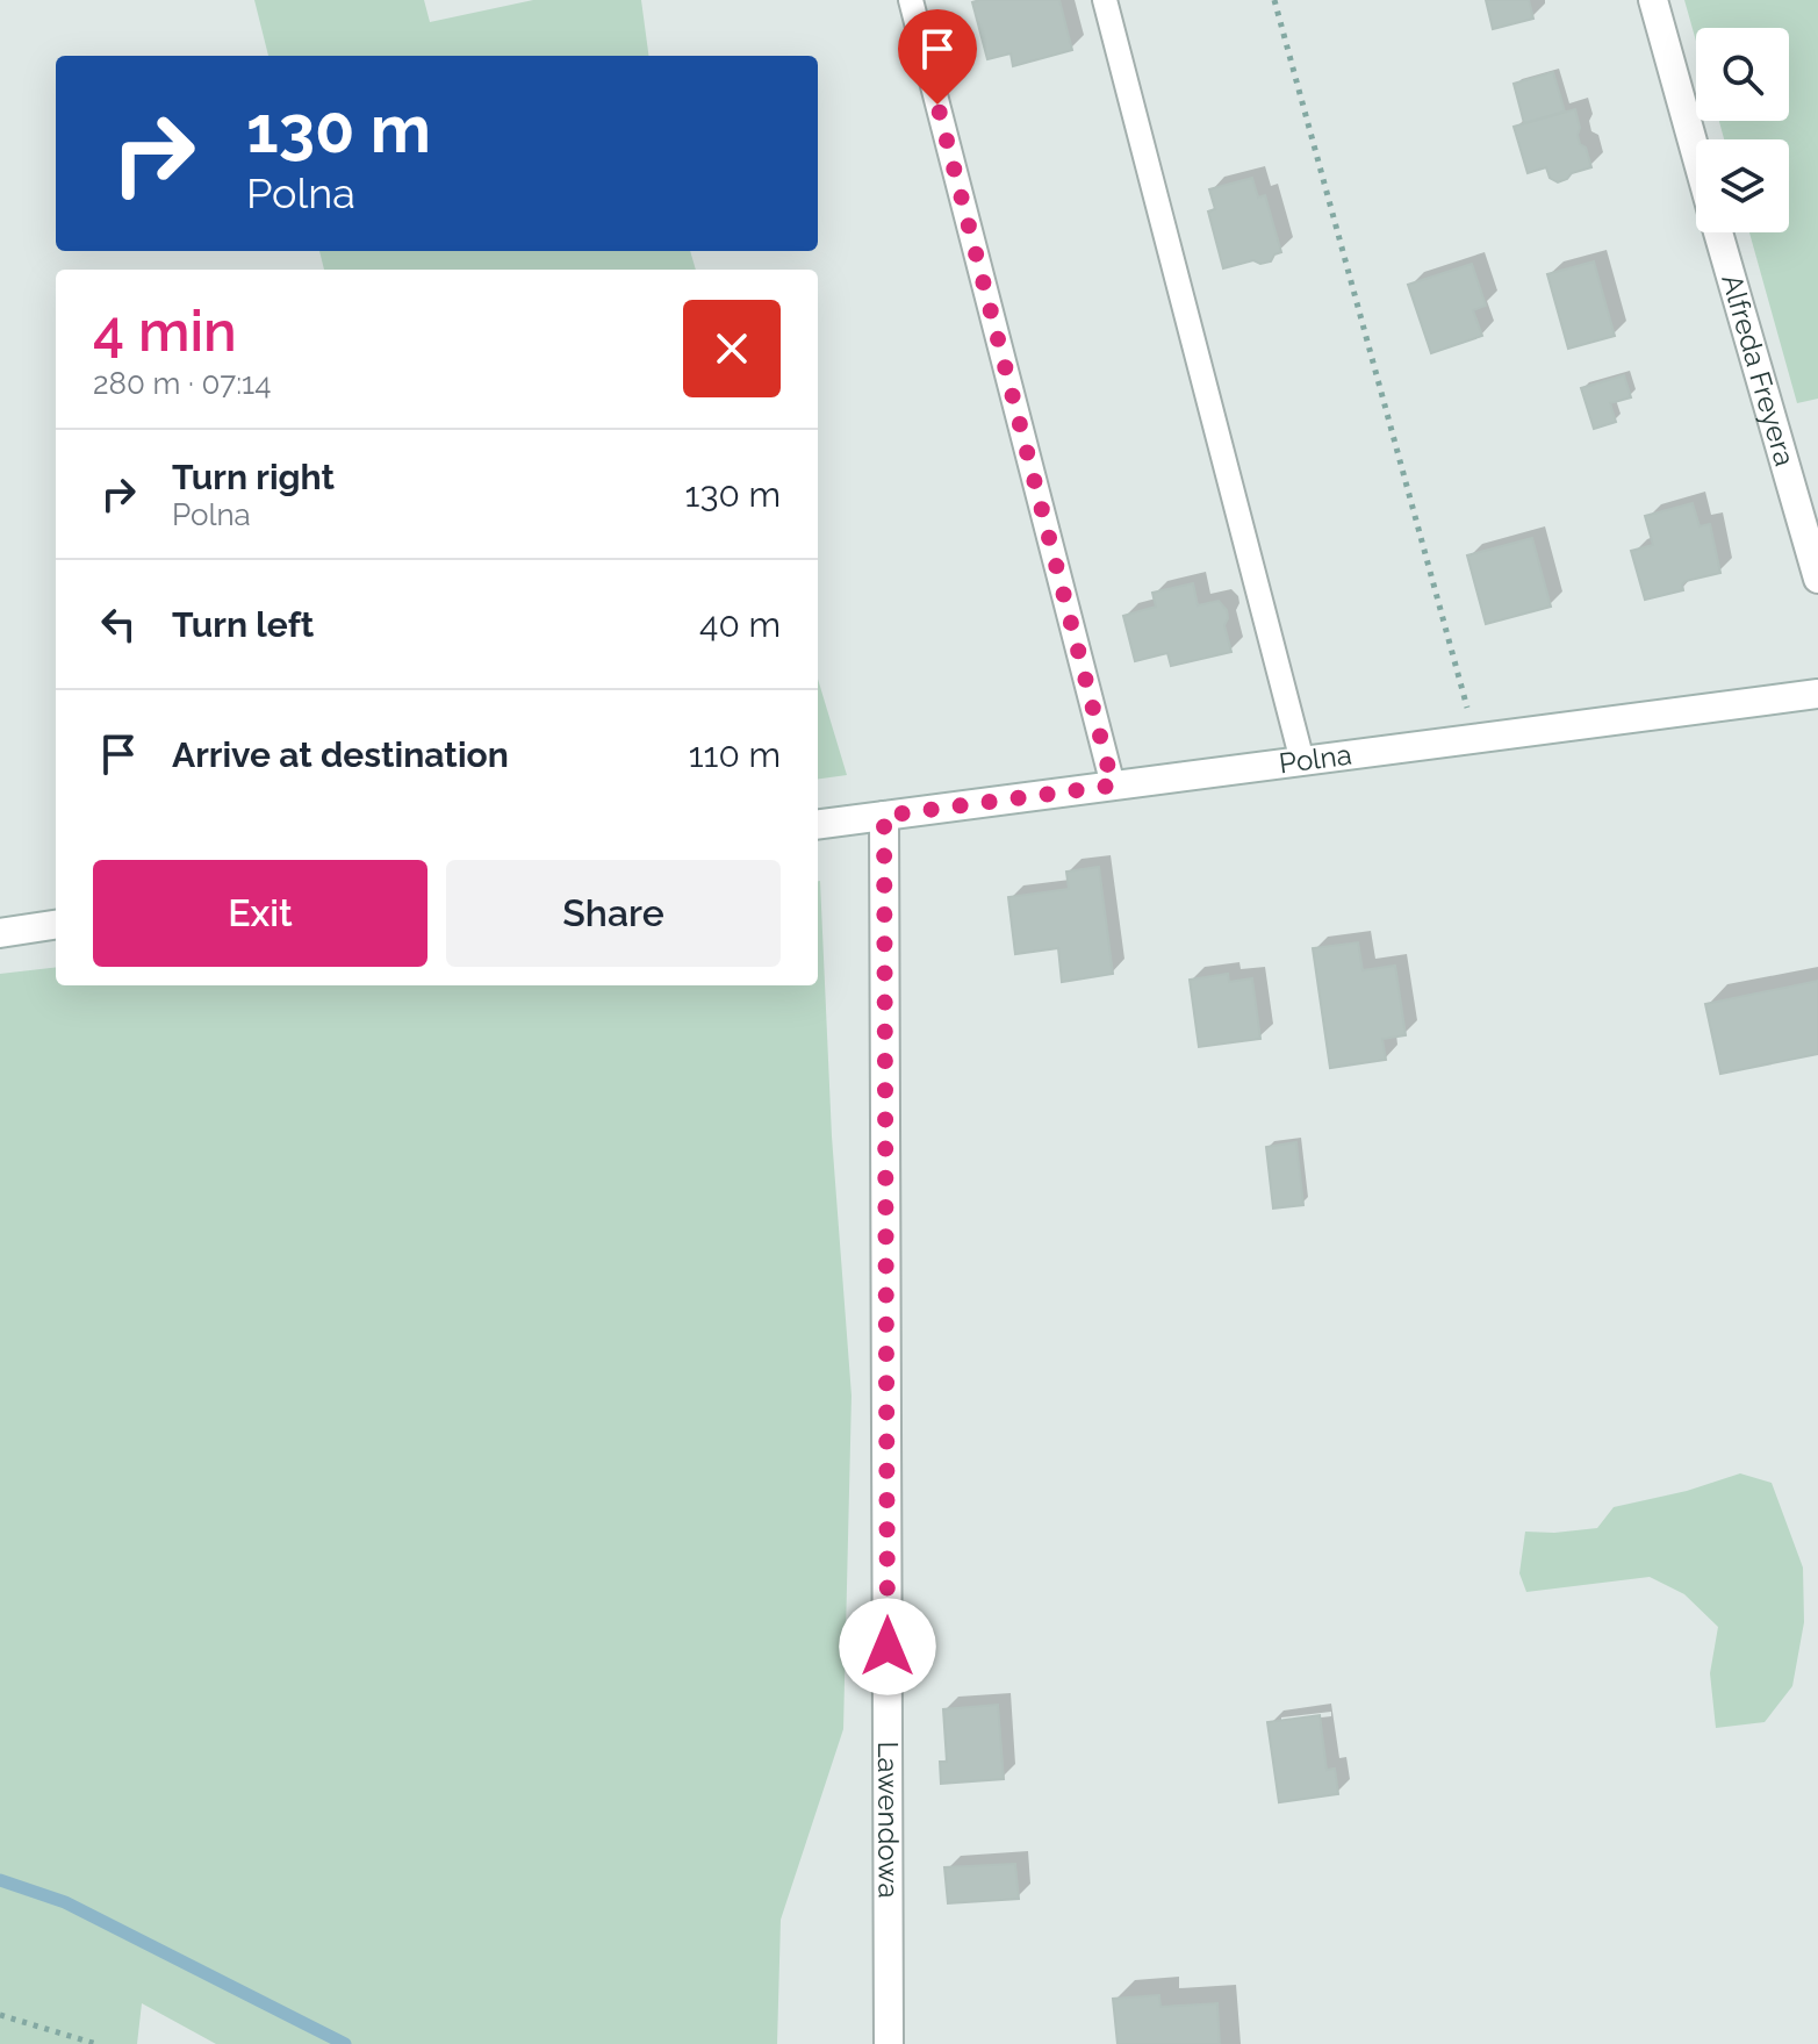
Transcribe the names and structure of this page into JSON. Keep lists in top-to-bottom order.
{
  "streets": {
    "street": ["Alfreda Freyera", "Polna", "Lawendowa"]
  },
  "crossings": [
    ["Polna", "Lawendowa"]
  ],
  "page": {
    "turn": ["130 m", "Polna"],
    "heading": ["4 min", "280 m · 07:14"],
    "list": [
      {
        "name": "Turn right",
        "note": "Polna",
        "value": "130 m"
      },
      {
        "name": "Turn left",
        "value": "40 m"
      },
      {
        "name": "Arrive at destination",
        "value": "110 m"
      }
    ],
    "buttons": ["Exit", "Share"]
  }
}
